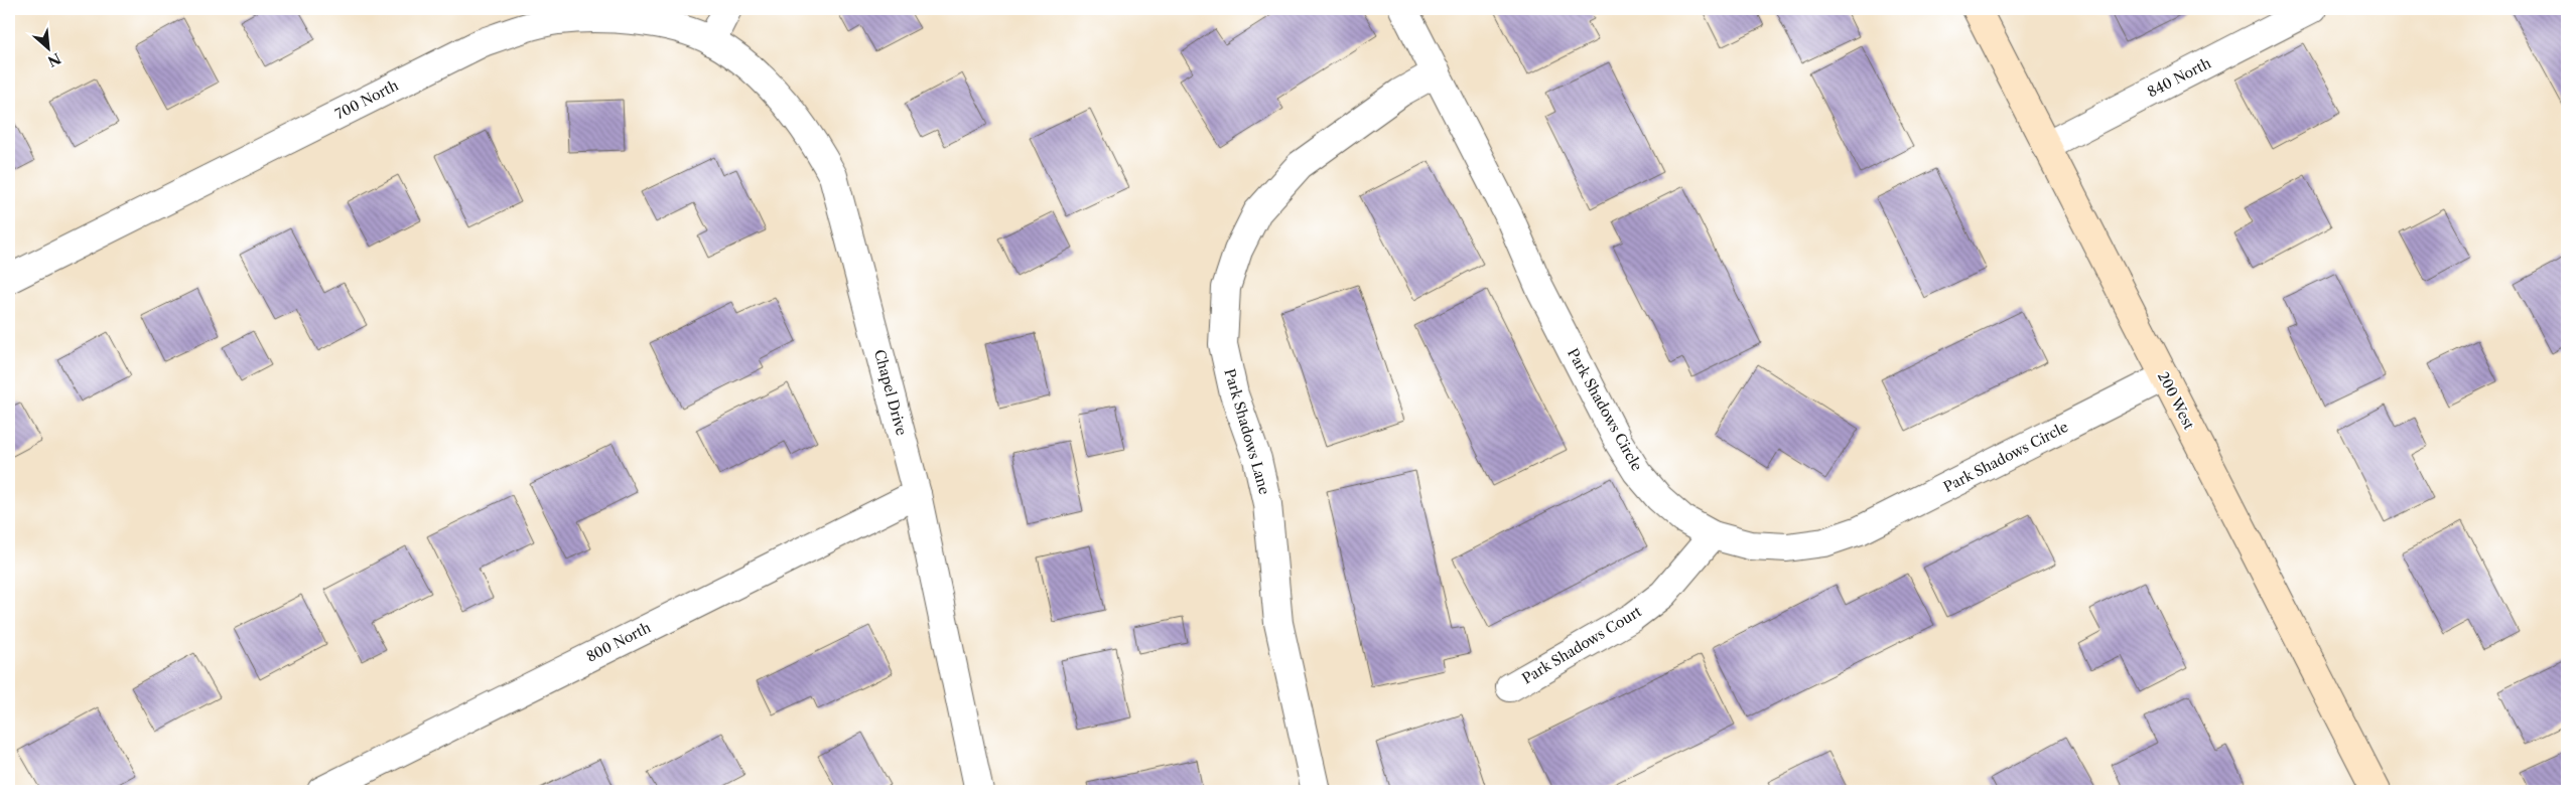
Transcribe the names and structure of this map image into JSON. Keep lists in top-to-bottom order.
{
  "streets": {
    "main road": ["200 West"],
    "street": [
      "840 North",
      "700 North",
      "Chapel Drive",
      "Park Shadows Circle",
      "Park Shadows Lane",
      "800 North",
      "Park Shadows Court"
    ]
  },
  "crossings": [
    ["840 North", "200 West"],
    ["700 North", "Chapel Drive"],
    ["Chapel Drive", "800 North"],
    ["200 West", "Park Shadows Circle"],
    ["Park Shadows Circle", "Park Shadows Lane"],
    ["Park Shadows Circle", "Park Shadows Court"]
  ],
  "north": "bottom right"
}
